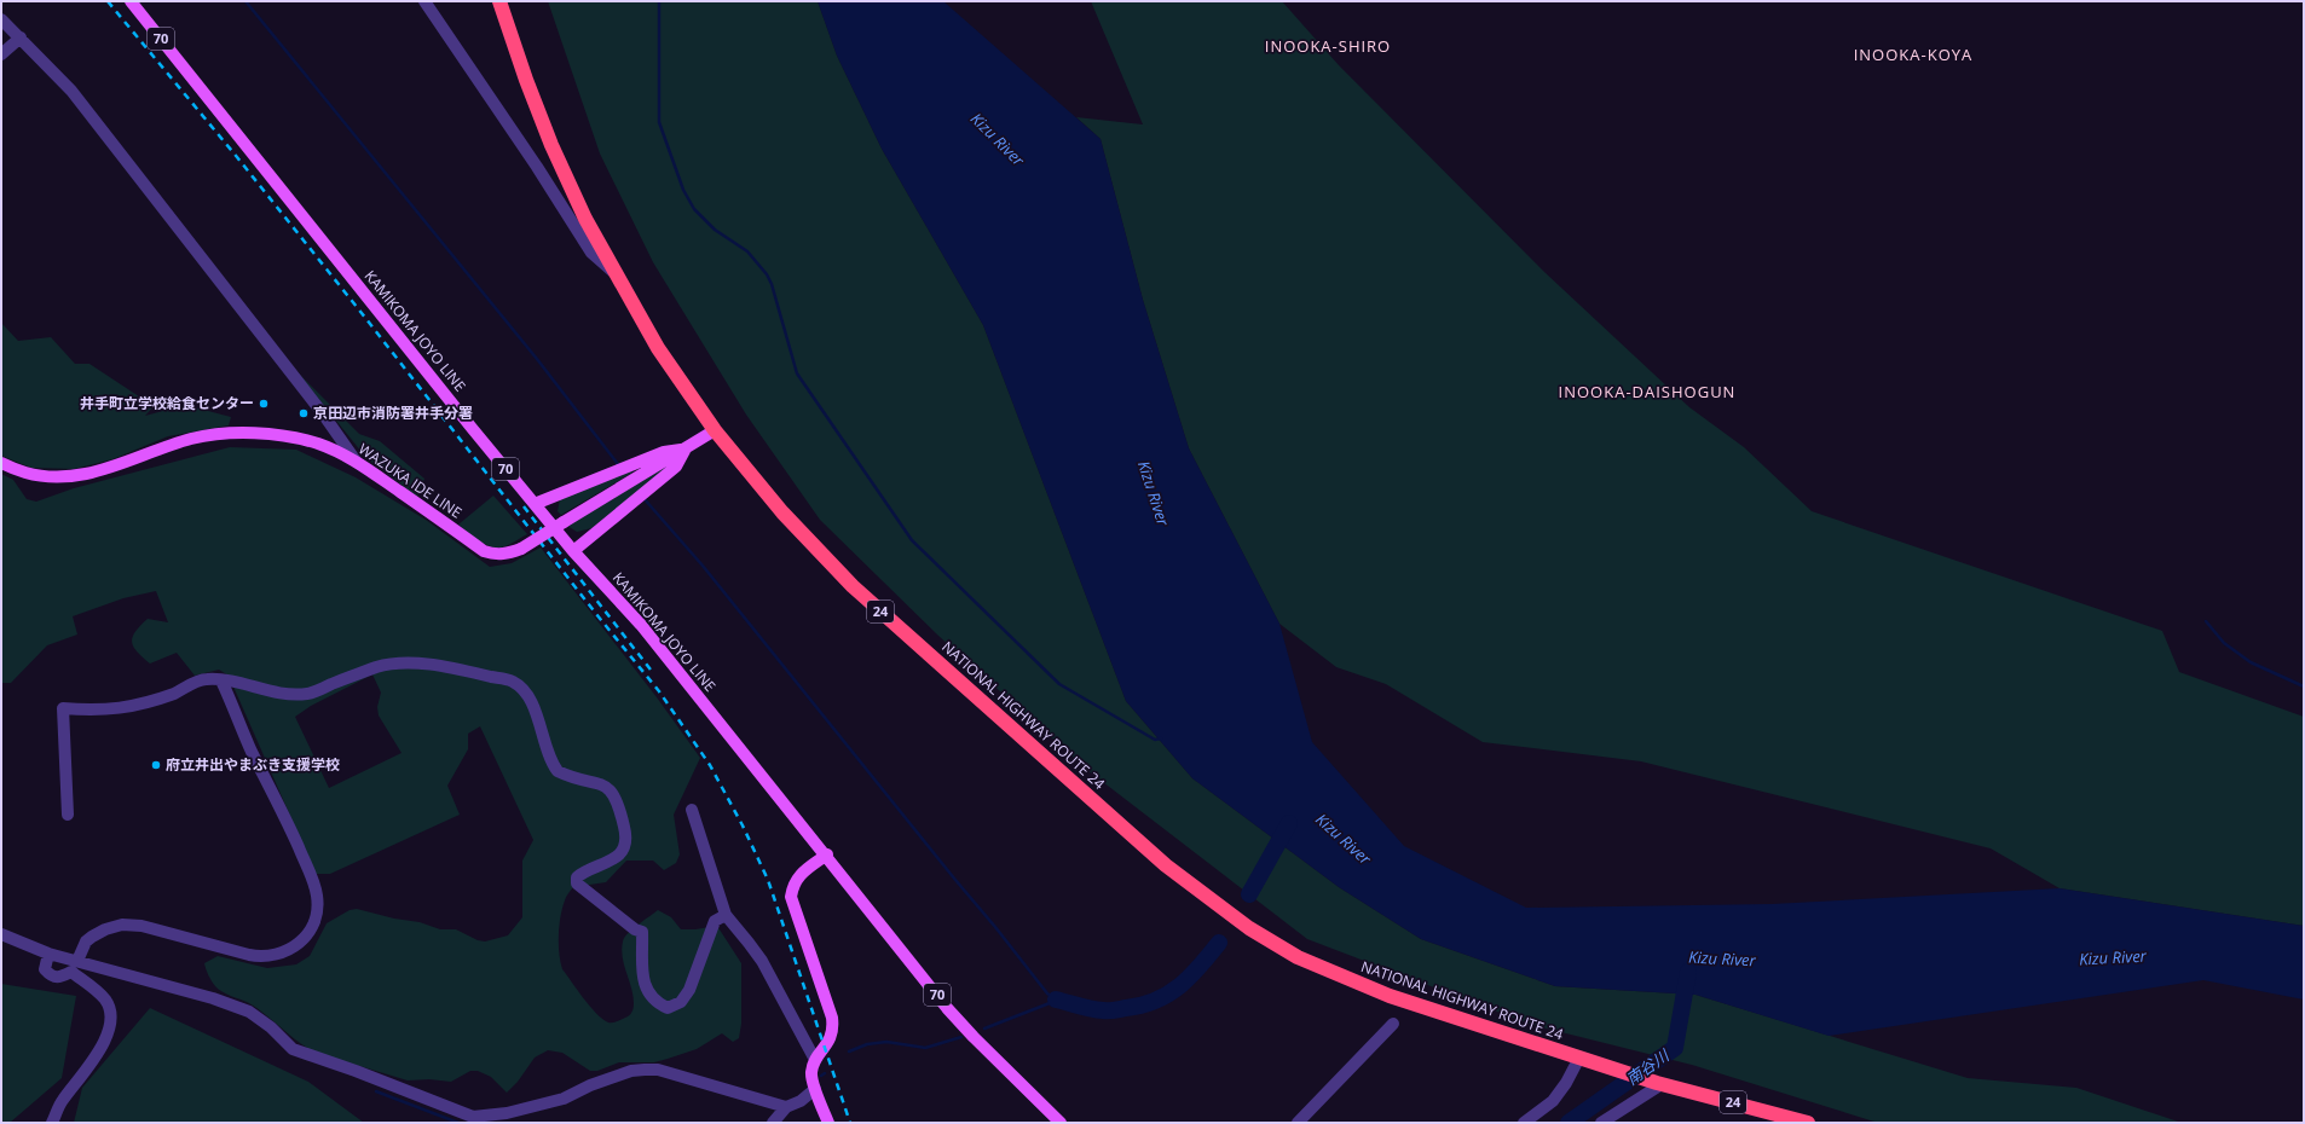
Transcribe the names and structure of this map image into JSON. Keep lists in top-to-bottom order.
{
  "streets": {
    "highway": ["24", "NATIONAL HIGHWAY ROUTE 24"],
    "main road": ["70", "KAMIKOMA JOYO LINE", "WAZUKA IDE LINE"]
  },
  "crossings": [
    ["WAZUKA IDE LINE", "NATIONAL HIGHWAY ROUTE 24"]
  ],
  "districts": ["INOOKA-SHIRO", "INOOKA-KOYA", "INOOKA-DAISHOGUN"],
  "water": ["Kizu River", "南谷川"],
  "places": ["井手町立学校給食センター", "京田辺市消防署井手分署", "府立井出やまぶき支援学校"]
}
